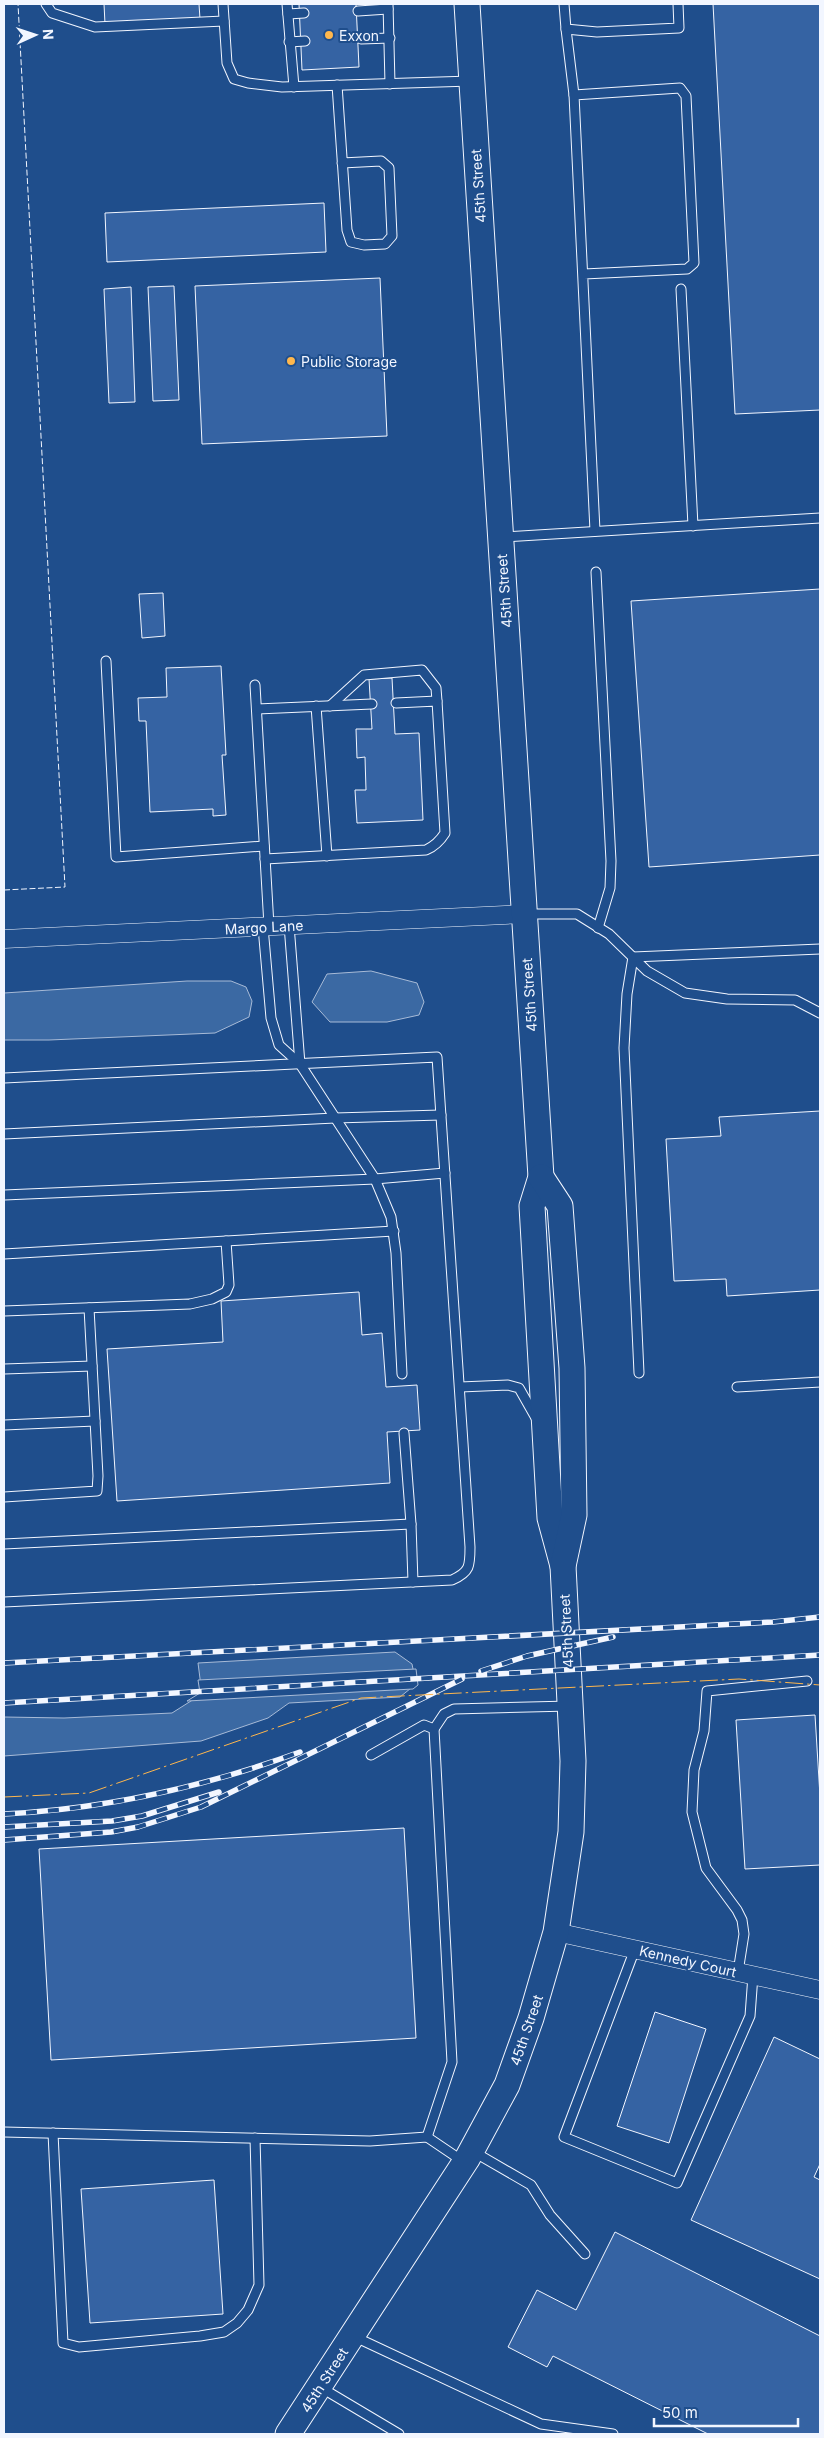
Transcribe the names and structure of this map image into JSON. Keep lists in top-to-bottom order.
{
  "streets": {
    "main road": ["45th Street"],
    "street": ["Margo Lane", "Kennedy Court"]
  },
  "crossings": [
    ["45th Street", "Margo Lane"],
    ["45th Street", "Kennedy Court"]
  ],
  "places": ["Exxon", "Public Storage"],
  "scale_bar": "50 m",
  "north": "right"
}
